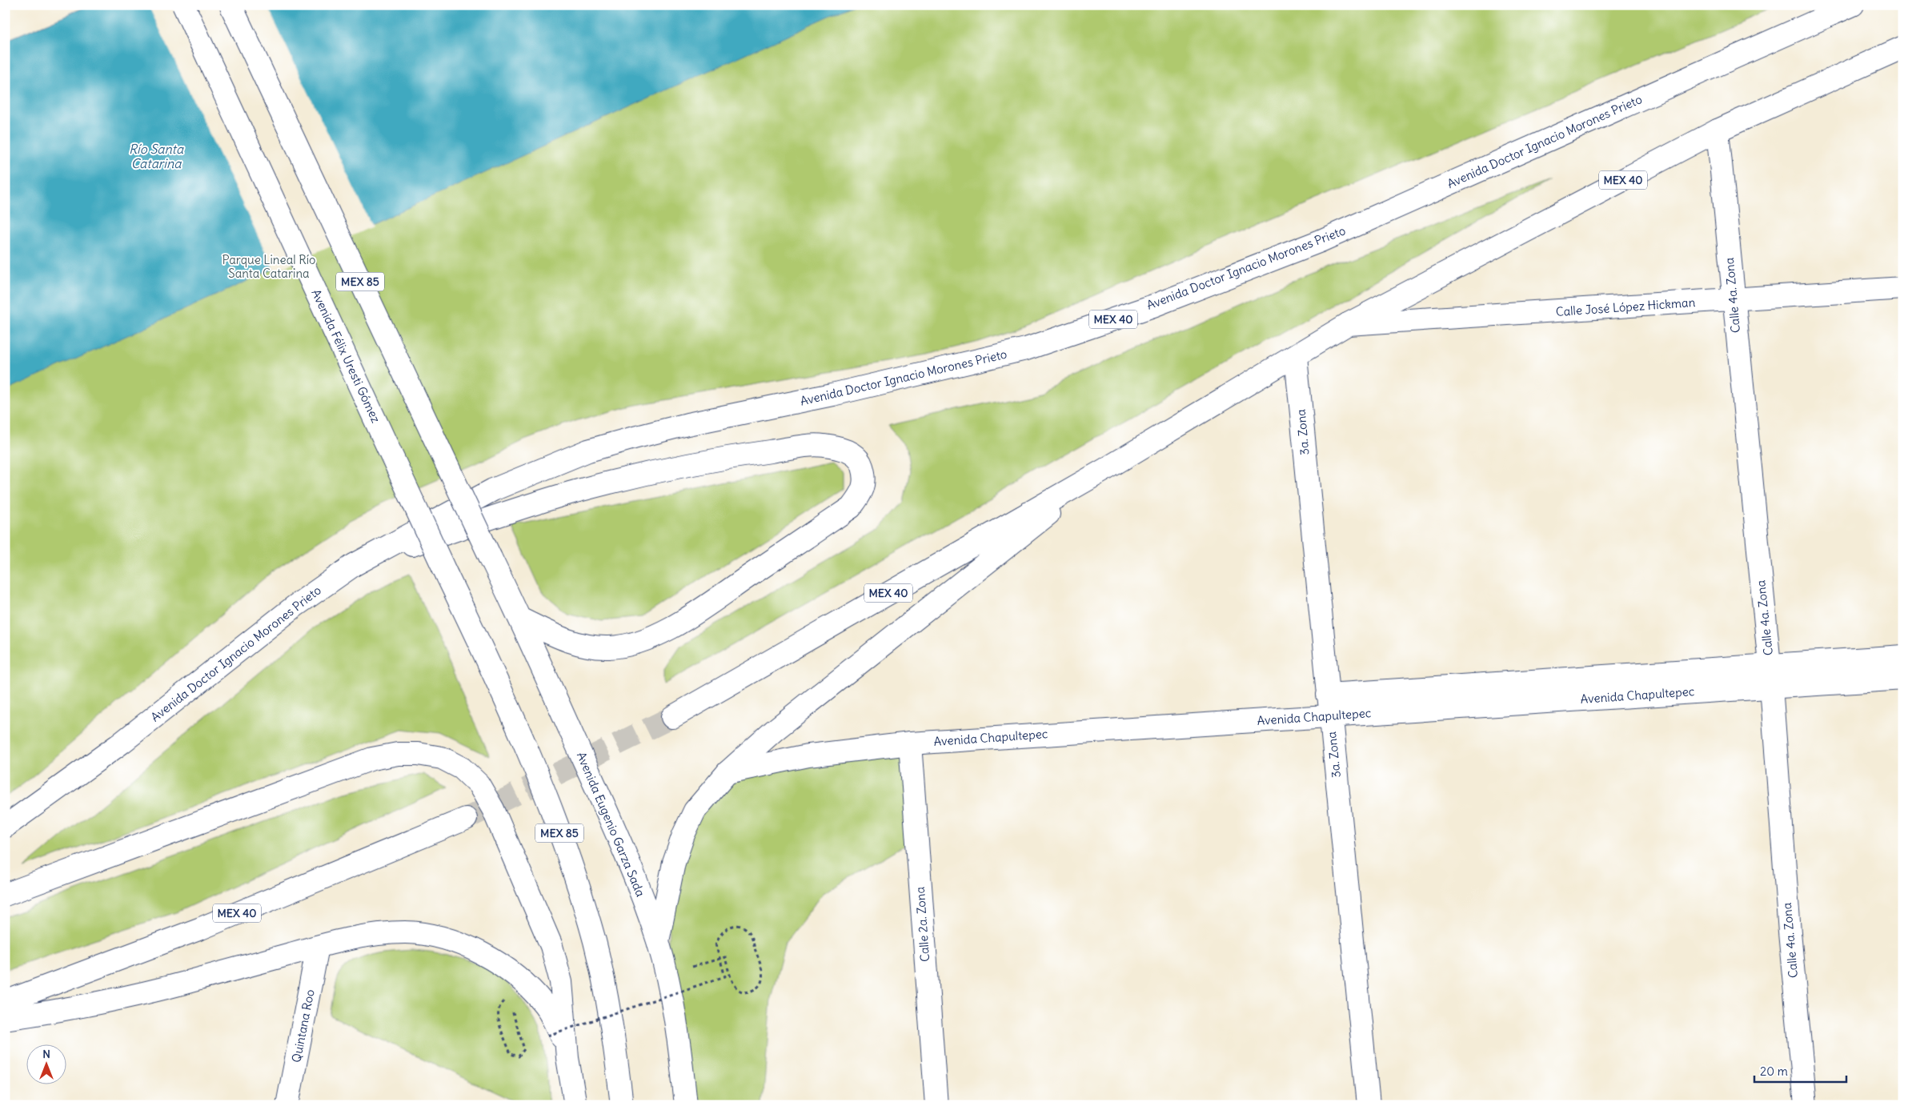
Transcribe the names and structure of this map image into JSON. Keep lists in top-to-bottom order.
{
  "streets": {
    "main road": [
      "Avenida Doctor Ignacio Morones Prieto",
      "MEX 40",
      "MEX 85",
      "Calle 4a. Zona",
      "Calle José López Hickman",
      "Avenida Félix Uresti Gómez",
      "3a. Zona",
      "Avenida Chapultepec",
      "Avenida Eugenio Garza Sada",
      "Calle 2a. Zona",
      "Quintana Roo"
    ]
  },
  "crossings": [
    ["MEX 40", "Calle 4a. Zona"],
    ["MEX 40", "Calle José López Hickman"],
    ["MEX 40", "3a. Zona"],
    ["Calle 4a. Zona", "Calle José López Hickman"],
    ["Calle 4a. Zona", "Avenida Chapultepec"],
    ["3a. Zona", "Avenida Chapultepec"],
    ["Avenida Chapultepec", "Calle 2a. Zona"]
  ],
  "water": ["Río Santa Catarina"],
  "parks": ["Parque Lineal Río Santa Catarina"],
  "scale_bar": "20 m",
  "north": "top"
}
